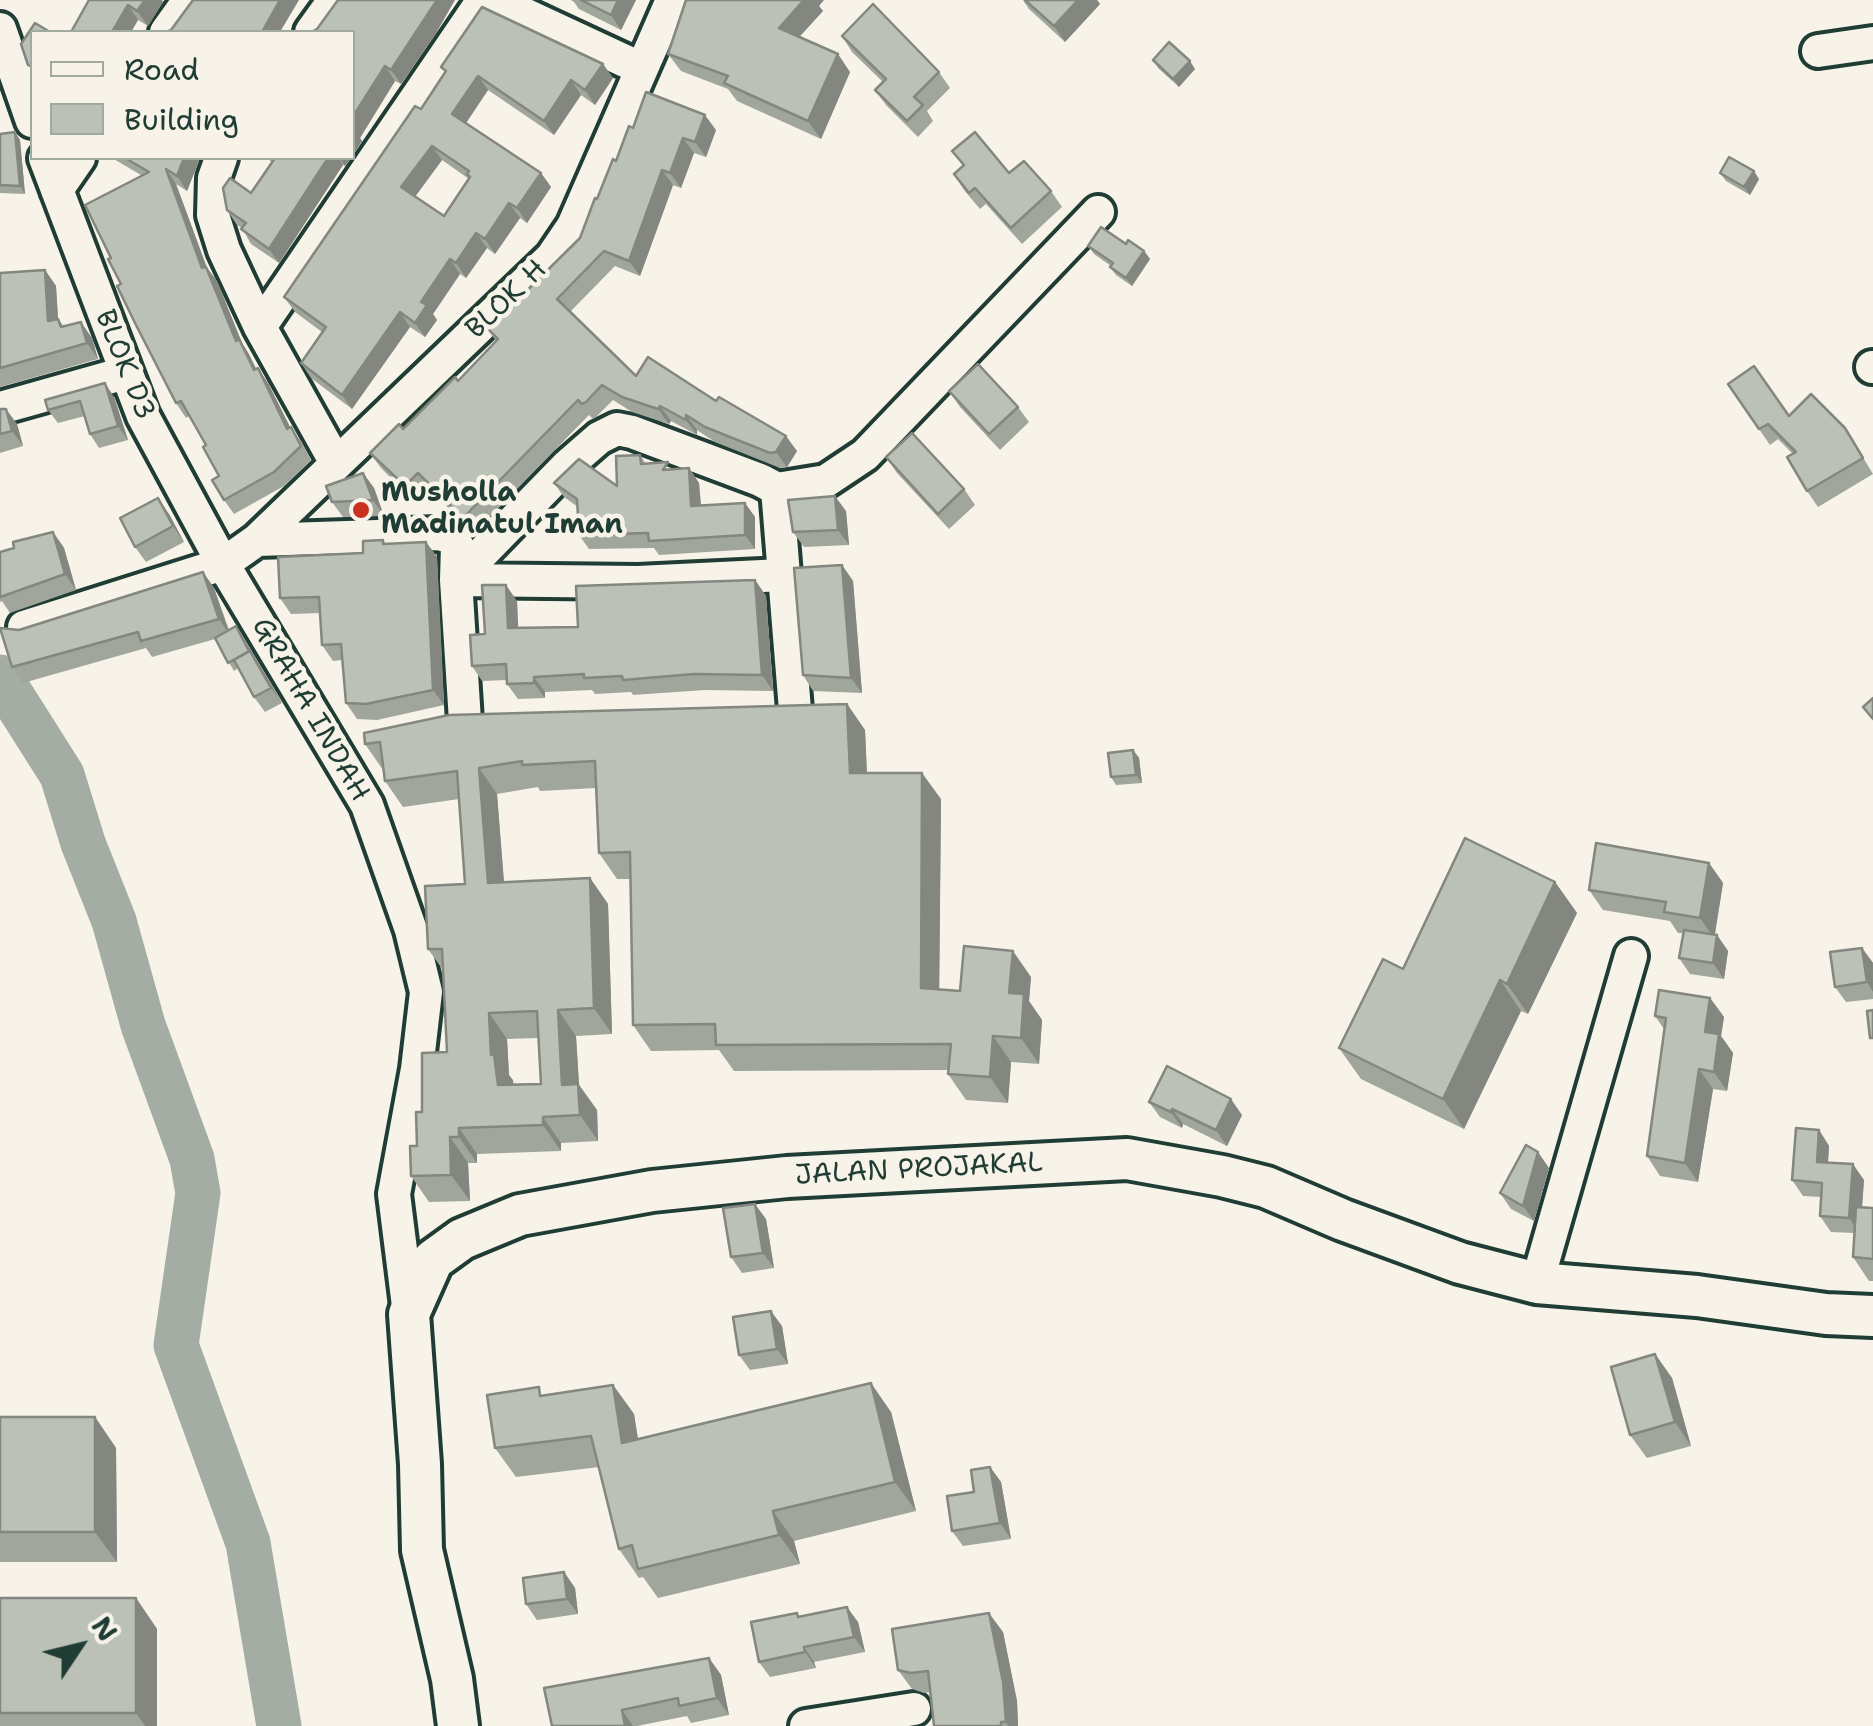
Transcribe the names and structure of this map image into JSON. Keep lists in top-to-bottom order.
{
  "streets": {
    "main road": ["JALAN PROJAKAL"],
    "street": ["BLOK H", "BLOK D3", "GRAHA INDAH"]
  },
  "crossings": [
    ["BLOK D3", "GRAHA INDAH"],
    ["GRAHA INDAH", "JALAN PROJAKAL"]
  ],
  "places": ["Musholla Madinatul Iman"],
  "legend": ["Road", "Building"],
  "north": "top right"
}
